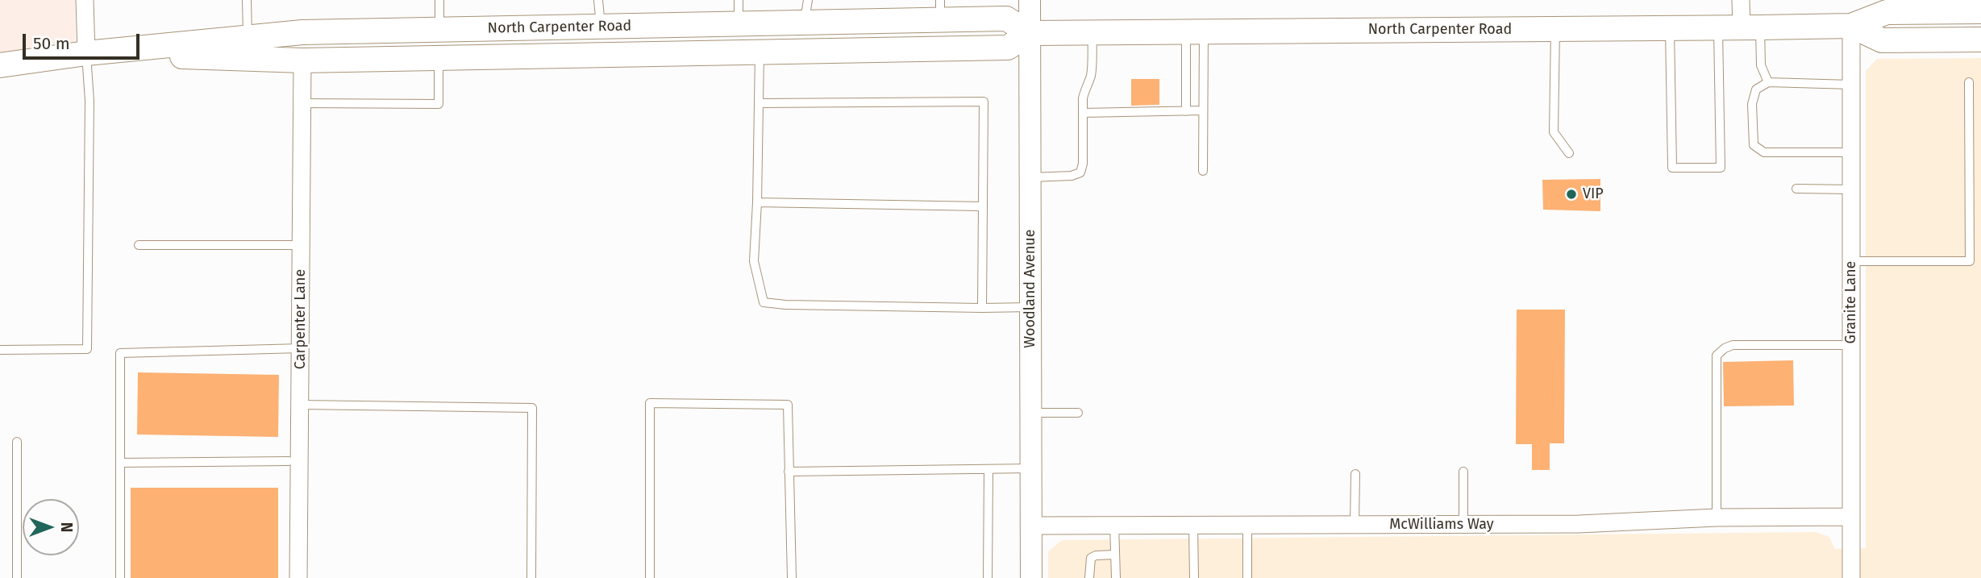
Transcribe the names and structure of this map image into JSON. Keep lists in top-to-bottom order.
{
  "streets": {
    "main road": ["North Carpenter Road"],
    "street": [
      "Woodland Avenue",
      "Granite Lane",
      "Carpenter Lane",
      "McWilliams Way"
    ]
  },
  "crossings": [
    ["North Carpenter Road", "Woodland Avenue"],
    ["North Carpenter Road", "Granite Lane"],
    ["North Carpenter Road", "Carpenter Lane"],
    ["Woodland Avenue", "McWilliams Way"],
    ["Granite Lane", "McWilliams Way"]
  ],
  "places": ["VIP"],
  "scale_bar": "50 m",
  "north": "right"
}
